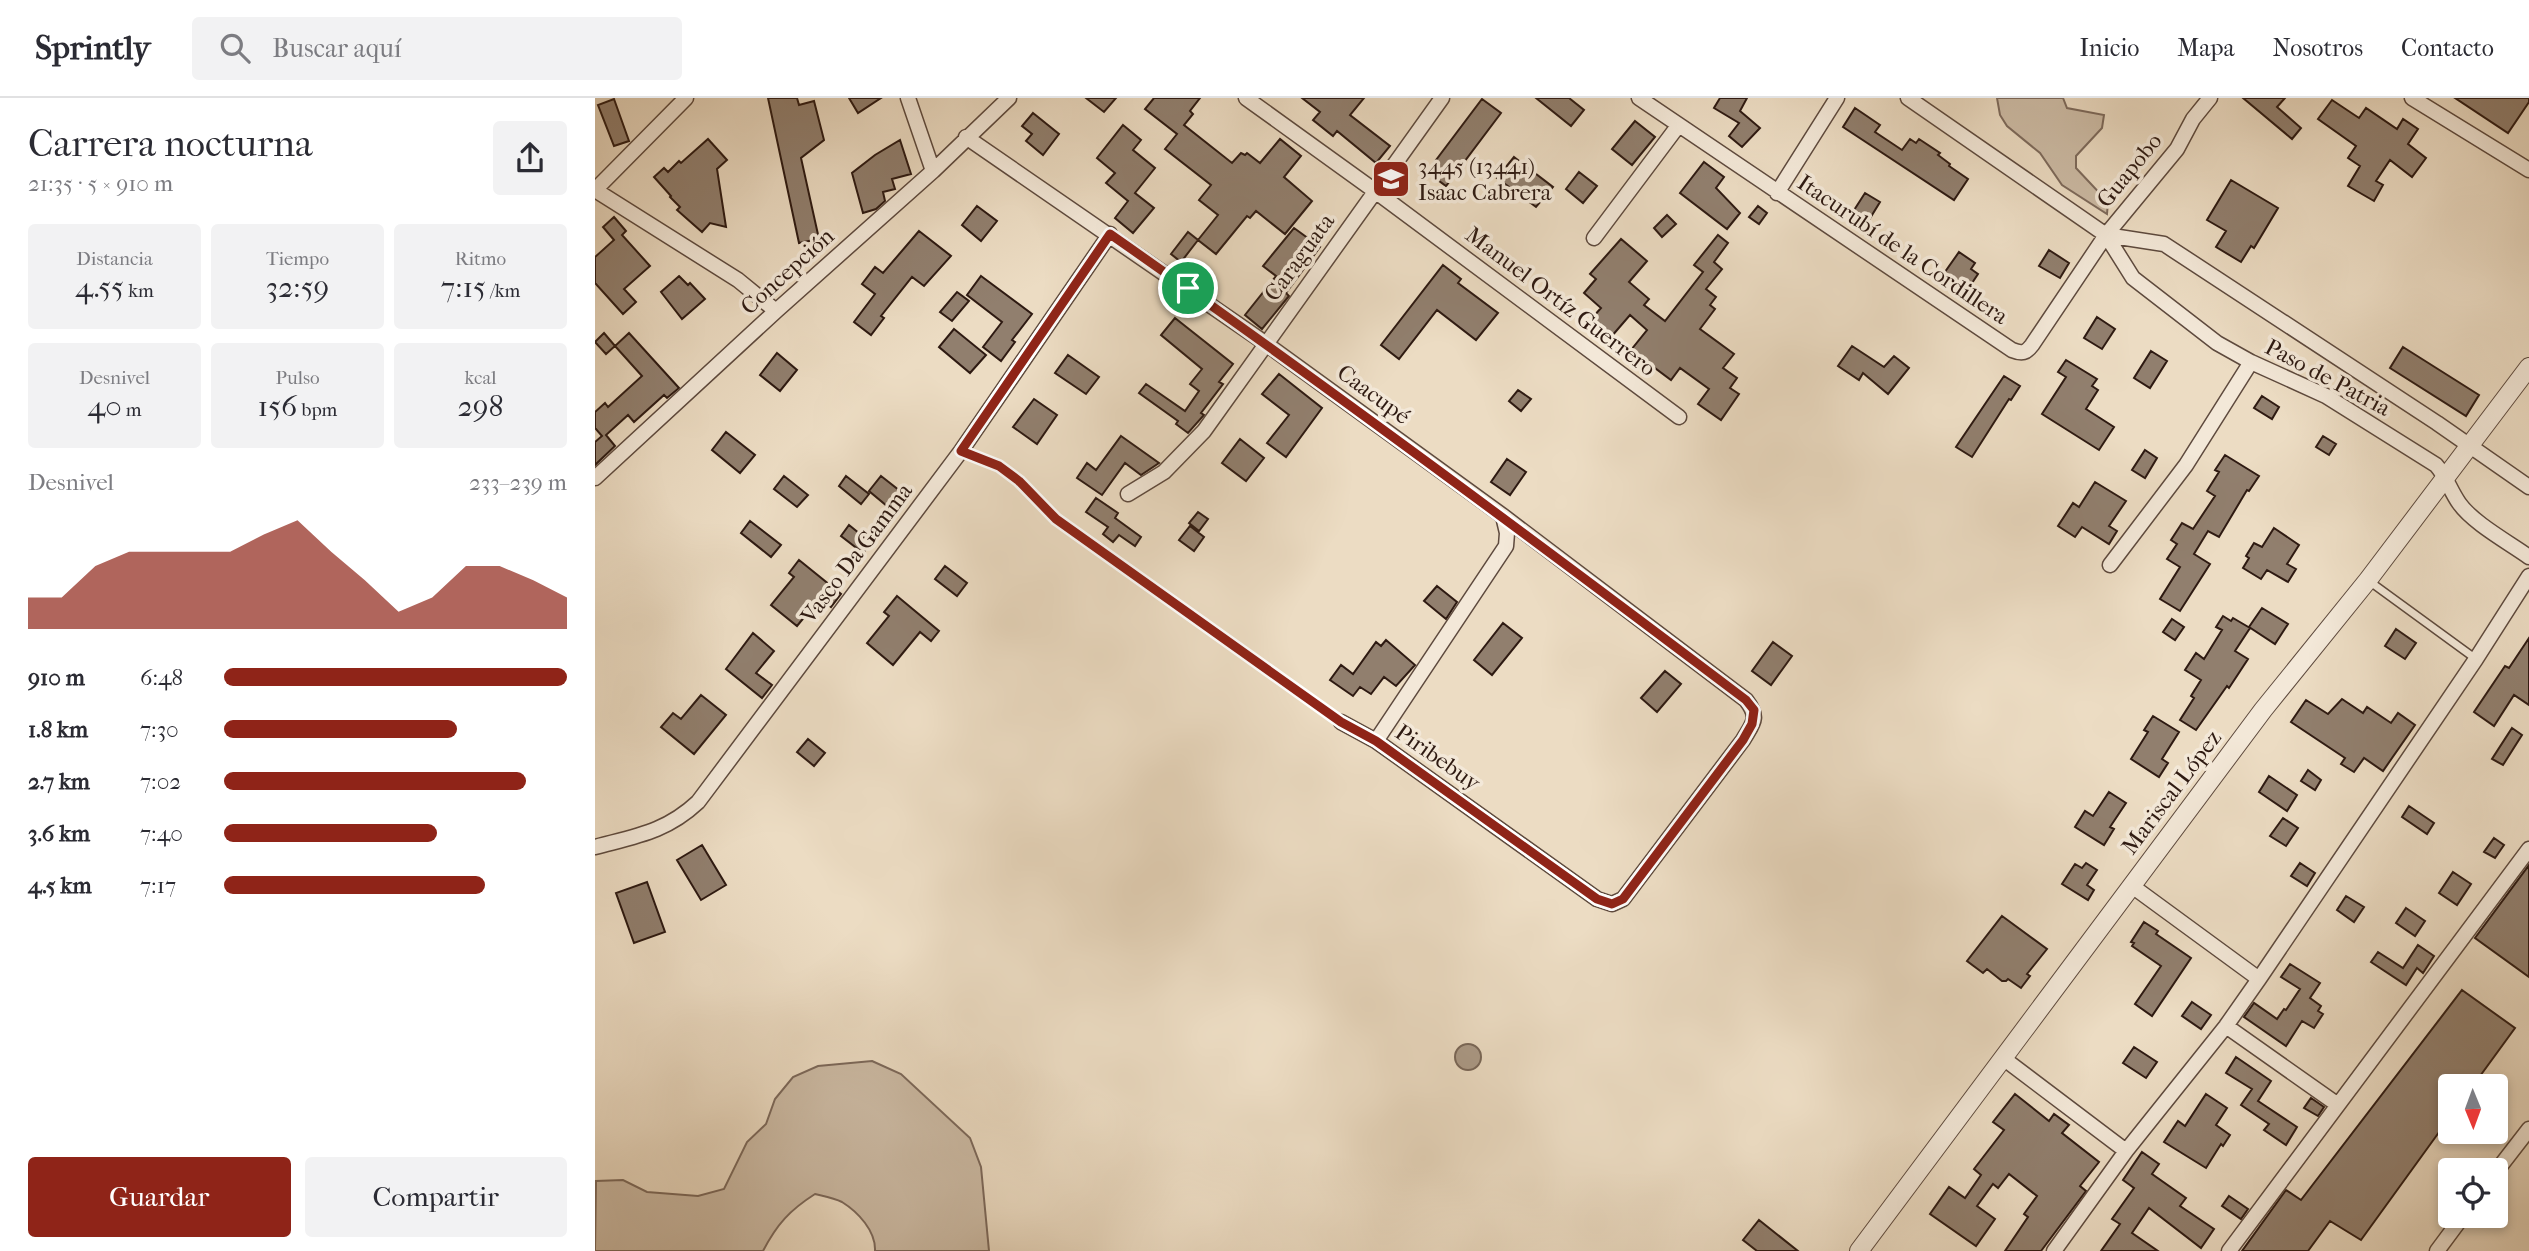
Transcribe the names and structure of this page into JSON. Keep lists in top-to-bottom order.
{
  "streets": {
    "street": [
      "Guapobo",
      "Itacurubí de la Cordillera",
      "Caraguata",
      "Concepción",
      "Manuel Ortíz Guerrero",
      "Paso de Patria",
      "Caacupé",
      "Vasco Da Gamma",
      "Piribebuy",
      "Mariscal López"
    ]
  },
  "crossings": [
    ["Guapobo", "Itacurubí de la Cordillera"],
    ["Guapobo", "Paso de Patria"],
    ["Itacurubí de la Cordillera", "Paso de Patria"],
    ["Caraguata", "Manuel Ortíz Guerrero"],
    ["Caraguata", "Caacupé"],
    ["Concepción", "Caacupé"],
    ["Paso de Patria", "Mariscal López"],
    ["Caacupé", "Vasco Da Gamma"],
    ["Caacupé", "Piribebuy"],
    ["Vasco Da Gamma", "Piribebuy"]
  ],
  "places": {
    "school or university": ["3445 (13441) Isaac Cabrera"]
  },
  "north": "bottom",
  "page": {
    "header": "Sprintly",
    "search": "Buscar aquí",
    "nav": [
      "Inicio",
      "Mapa",
      "Nosotros",
      "Contacto"
    ],
    "heading": ["Carrera nocturna", "21:35 · 5 × 910 m"],
    "stats": [
      ["Distancia", "4.55 km"],
      ["Tiempo", "32:59"],
      ["Ritmo", "7:15 /km"],
      ["Desnivel", "40 m"],
      ["Pulso", "156 bpm"],
      ["kcal", "298"]
    ],
    "chart": ["Desnivel", "233–239 m"],
    "list": [
      {
        "name": "910 m",
        "note": "6:48"
      },
      {
        "name": "1.8 km",
        "note": "7:30"
      },
      {
        "name": "2.7 km",
        "note": "7:02"
      },
      {
        "name": "3.6 km",
        "note": "7:40"
      },
      {
        "name": "4.5 km",
        "note": "7:17"
      }
    ],
    "buttons": ["Guardar", "Compartir"]
  }
}
